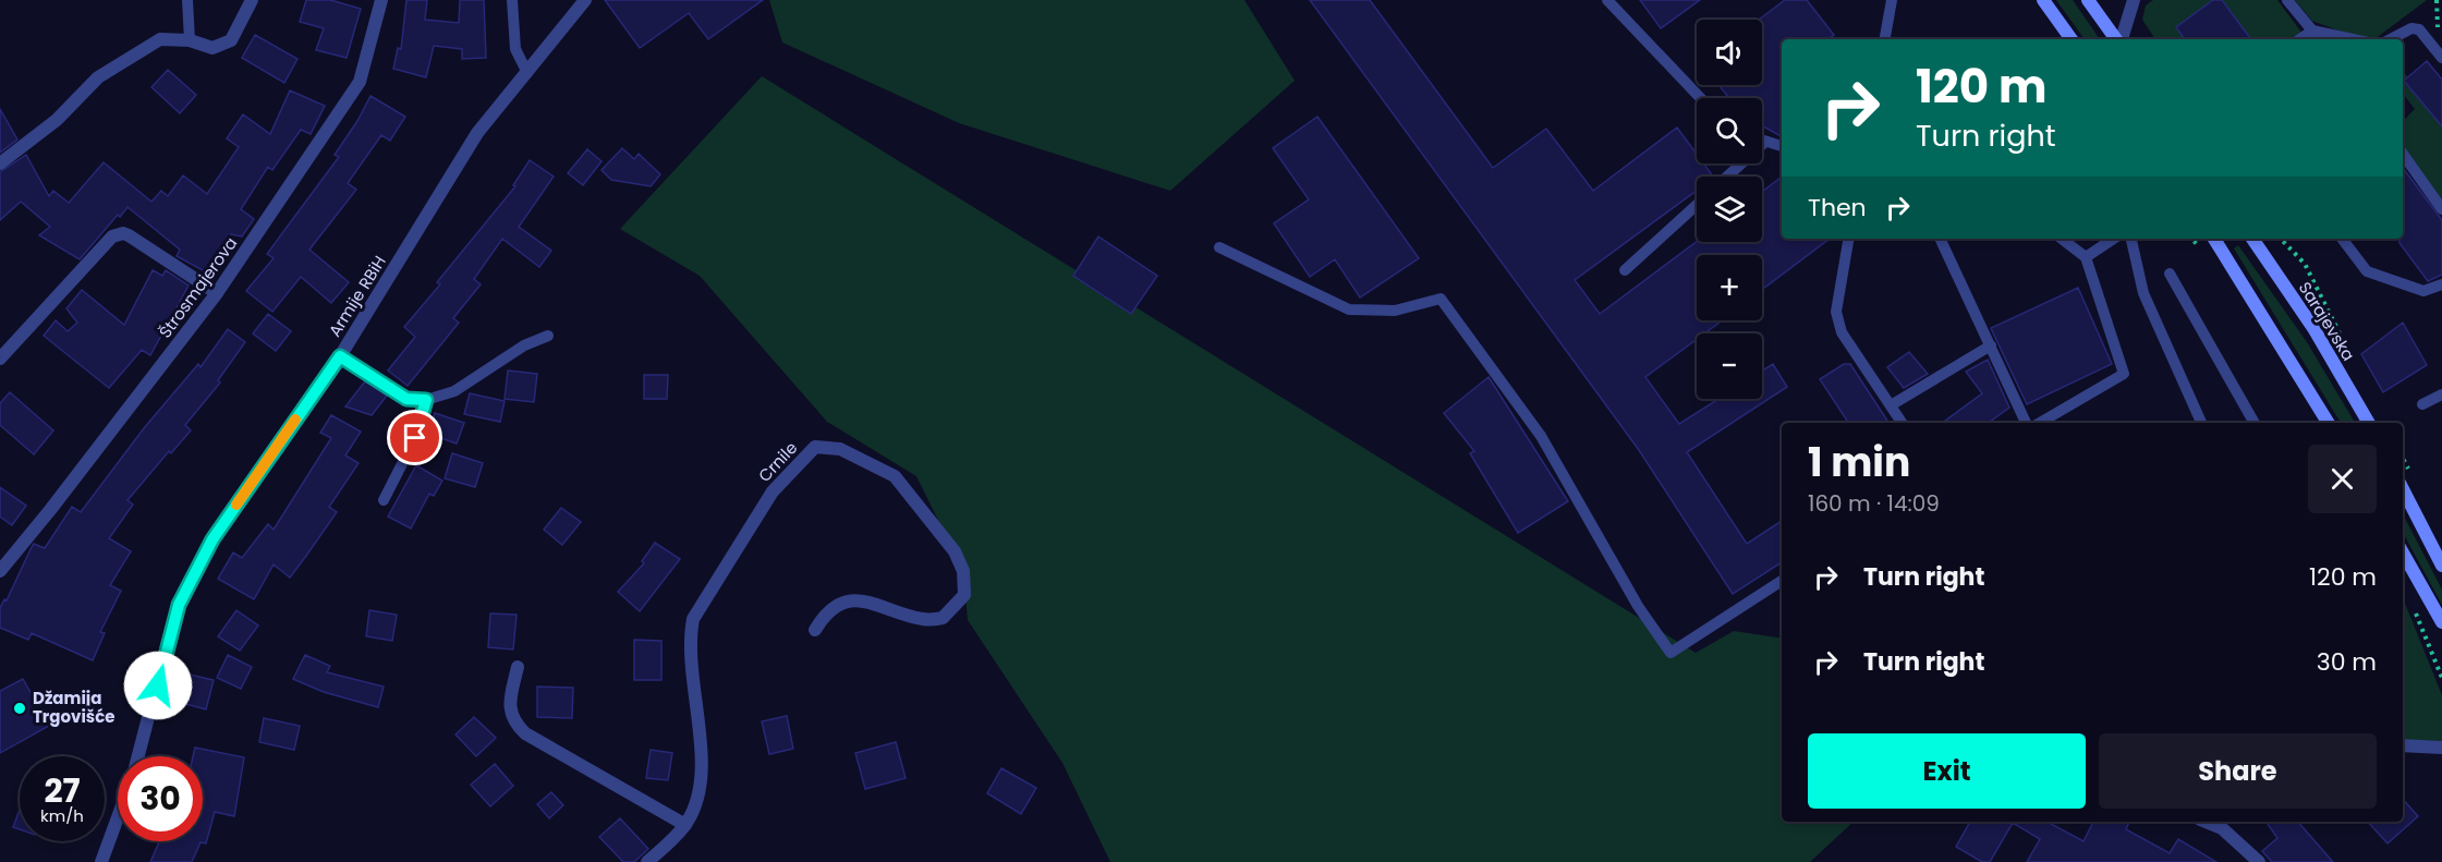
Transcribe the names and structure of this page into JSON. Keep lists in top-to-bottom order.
{
  "streets": {
    "main road": ["Sarajevska"],
    "street": ["Štrosmajerova", "Armije RBiH", "Crnile"]
  },
  "places": ["Džamija Trgovišće"],
  "page": {
    "map_buttons": ["+", "−"],
    "turn": ["120 m", "Turn right"],
    "then": "Then",
    "heading": ["1 min", "160 m · 14:09"],
    "list": [
      {
        "name": "Turn right",
        "value": "120 m"
      },
      {
        "name": "Turn right",
        "value": "30 m"
      }
    ],
    "buttons": ["Exit", "Share"],
    "speed": "27 km/h",
    "limit": "30"
  }
}
